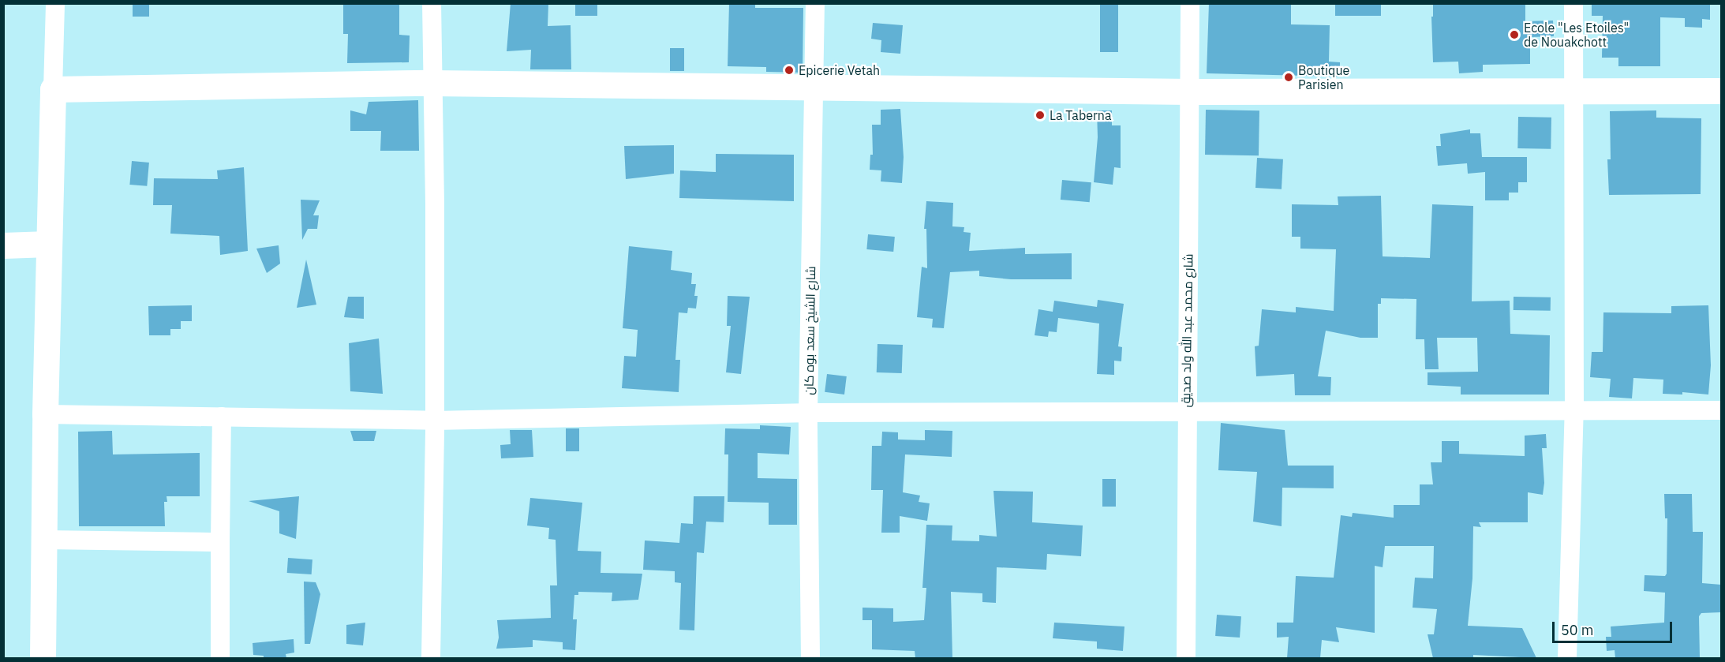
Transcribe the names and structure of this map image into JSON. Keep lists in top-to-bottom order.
{
  "streets": {
    "street": ["شارع الشيخ سعد بوه كان", "شارع محمد عبد الله ولد صديق"]
  },
  "places": [
    "Ecole \"Les Etoiles\" de Nouakchott",
    "Epicerie Vetah",
    "Boutique Parisien",
    "La Taberna"
  ],
  "scale_bar": "50 m"
}
